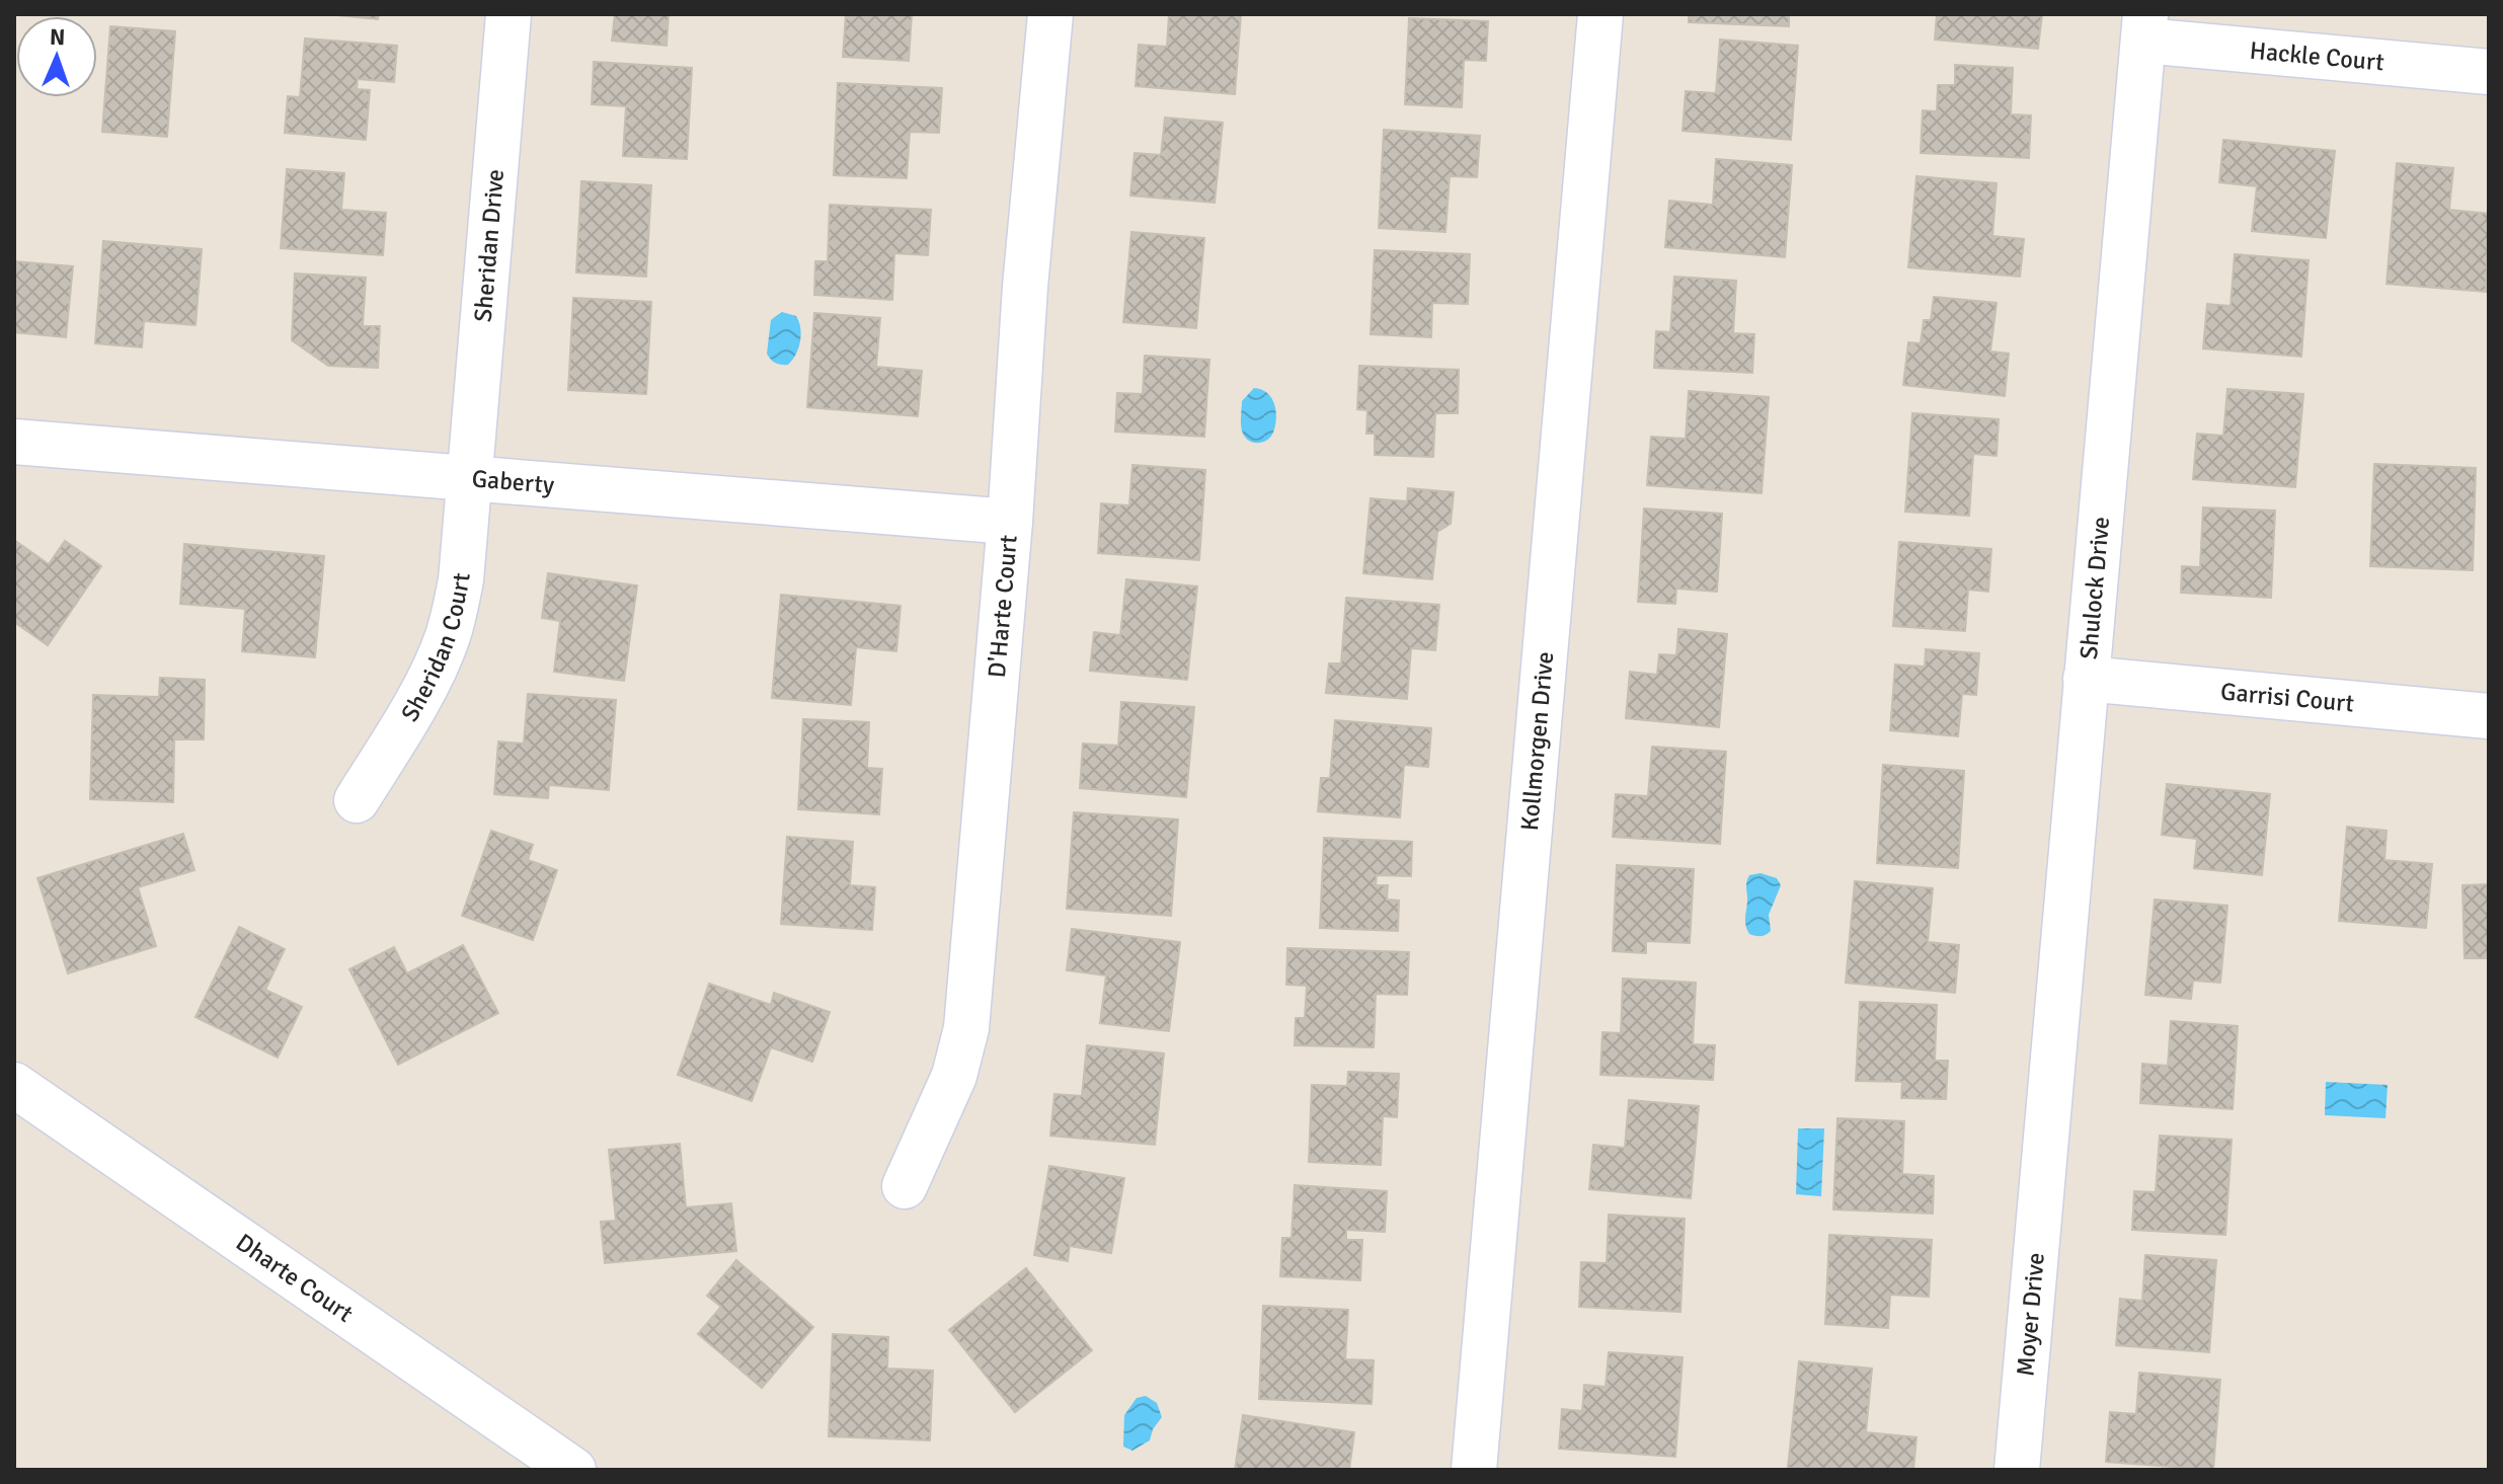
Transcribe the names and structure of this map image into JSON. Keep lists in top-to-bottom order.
{
  "streets": {
    "street": [
      "Hackle Court",
      "Sheridan Drive",
      "Gaberty",
      "Shulock Drive",
      "D'Harte Court",
      "Sheridan Court",
      "Garrisi Court",
      "Kollmorgen Drive",
      "Dharte Court",
      "Moyer Drive"
    ]
  },
  "crossings": [
    ["Hackle Court", "Shulock Drive"],
    ["Sheridan Drive", "Gaberty"],
    ["Sheridan Drive", "Sheridan Court"],
    ["Gaberty", "D'Harte Court"],
    ["Gaberty", "Sheridan Court"],
    ["Shulock Drive", "Garrisi Court"],
    ["Shulock Drive", "Moyer Drive"]
  ],
  "north": "top"
}
